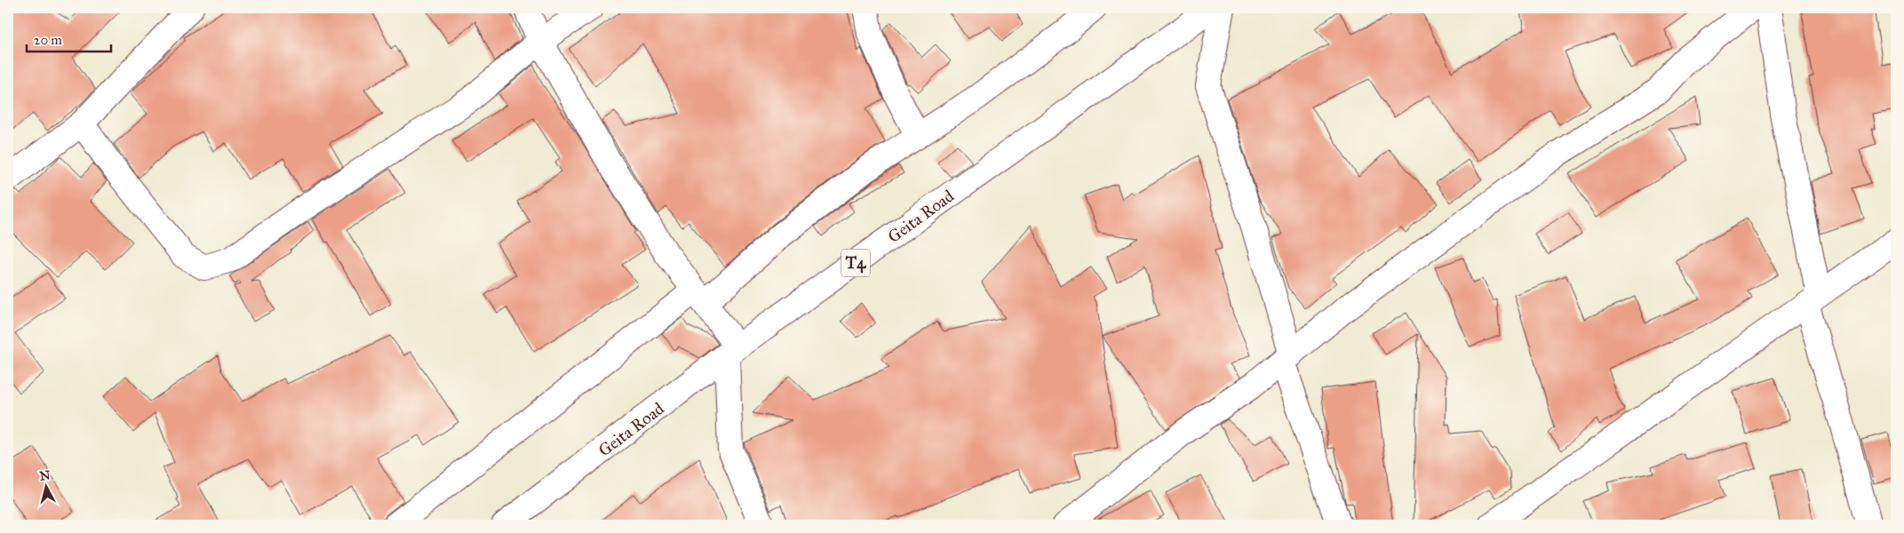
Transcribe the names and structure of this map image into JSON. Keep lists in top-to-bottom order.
{
  "streets": {
    "main road": ["Geita Road", "T4"]
  },
  "scale_bar": "20 m",
  "north": "top"
}
